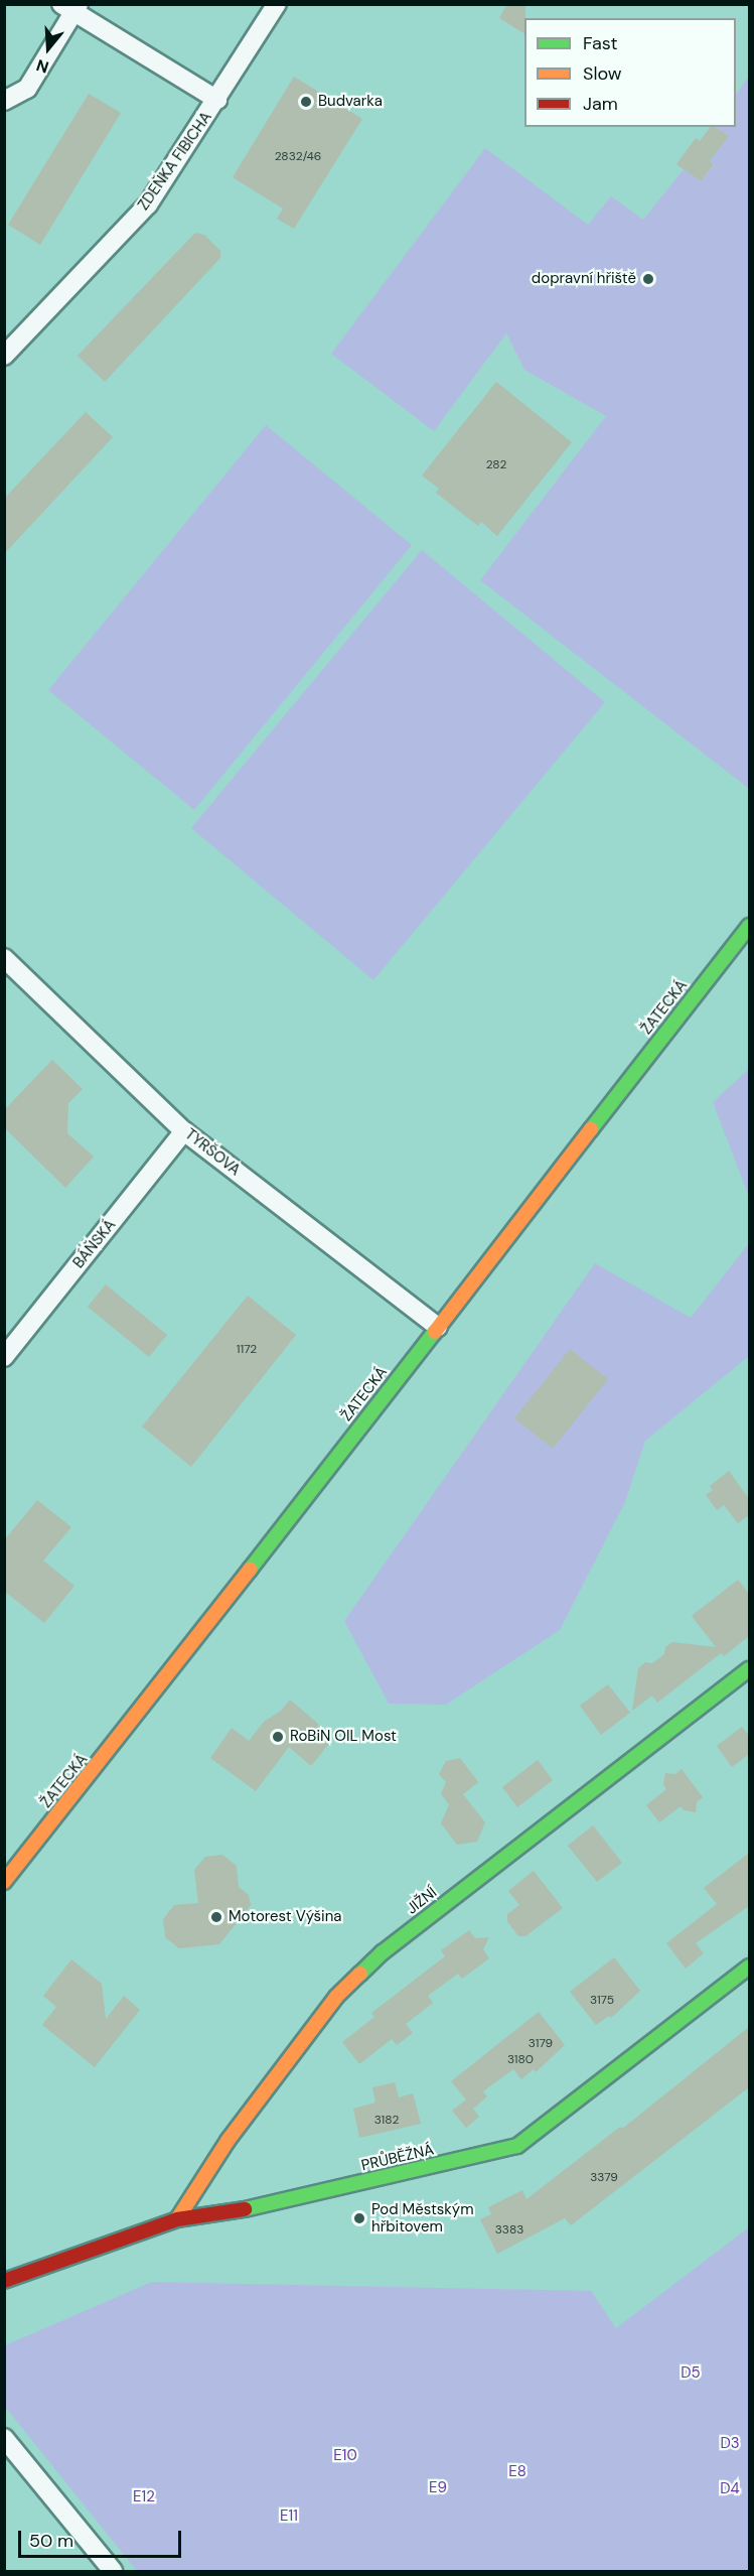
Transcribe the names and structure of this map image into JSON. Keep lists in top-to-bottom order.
{
  "streets": {
    "street": [
      "ZDEŇKA FIBICHA",
      "ŽATECKÁ",
      "TYRŠOVA",
      "BÁŇSKÁ",
      "JIŽNÍ",
      "PRŮBĚŽNÁ"
    ]
  },
  "crossings": [
    ["ŽATECKÁ", "TYRŠOVA"],
    ["TYRŠOVA", "BÁŇSKÁ"],
    ["JIŽNÍ", "PRŮBĚŽNÁ"]
  ],
  "parks": [
    "D5",
    "D3",
    "E10",
    "E8",
    "E9",
    "D4",
    "E12",
    "E11"
  ],
  "places": [
    "Budvarka",
    "dopravní hřiště",
    "RoBiN OIL Most",
    "Motorest Výšina",
    "Pod Městským hřbitovem"
  ],
  "house_numbers": [
    "2832/46",
    "282",
    "1172",
    "3175",
    "3179",
    "3180",
    "3182",
    "3379",
    "3383"
  ],
  "legend": ["Fast", "Slow", "Jam"],
  "scale_bar": "50 m",
  "north": "bottom"
}
